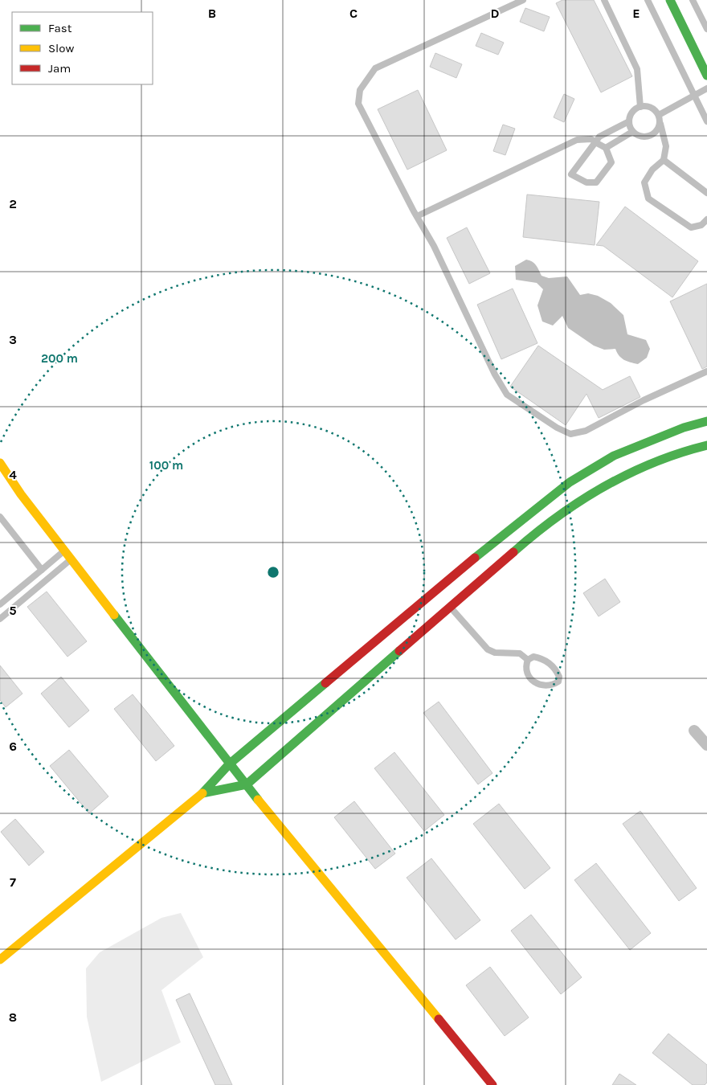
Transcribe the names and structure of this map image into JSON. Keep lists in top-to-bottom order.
{
  "legend": ["Fast", "Slow", "Jam"],
  "grid": {
    "columns": [
      "B",
      "C",
      "D",
      "E"
    ],
    "rows": [
      "2",
      "3",
      "4",
      "5",
      "6",
      "7",
      "8"
    ]
  },
  "rings": ["200 m", "100 m"]
}
